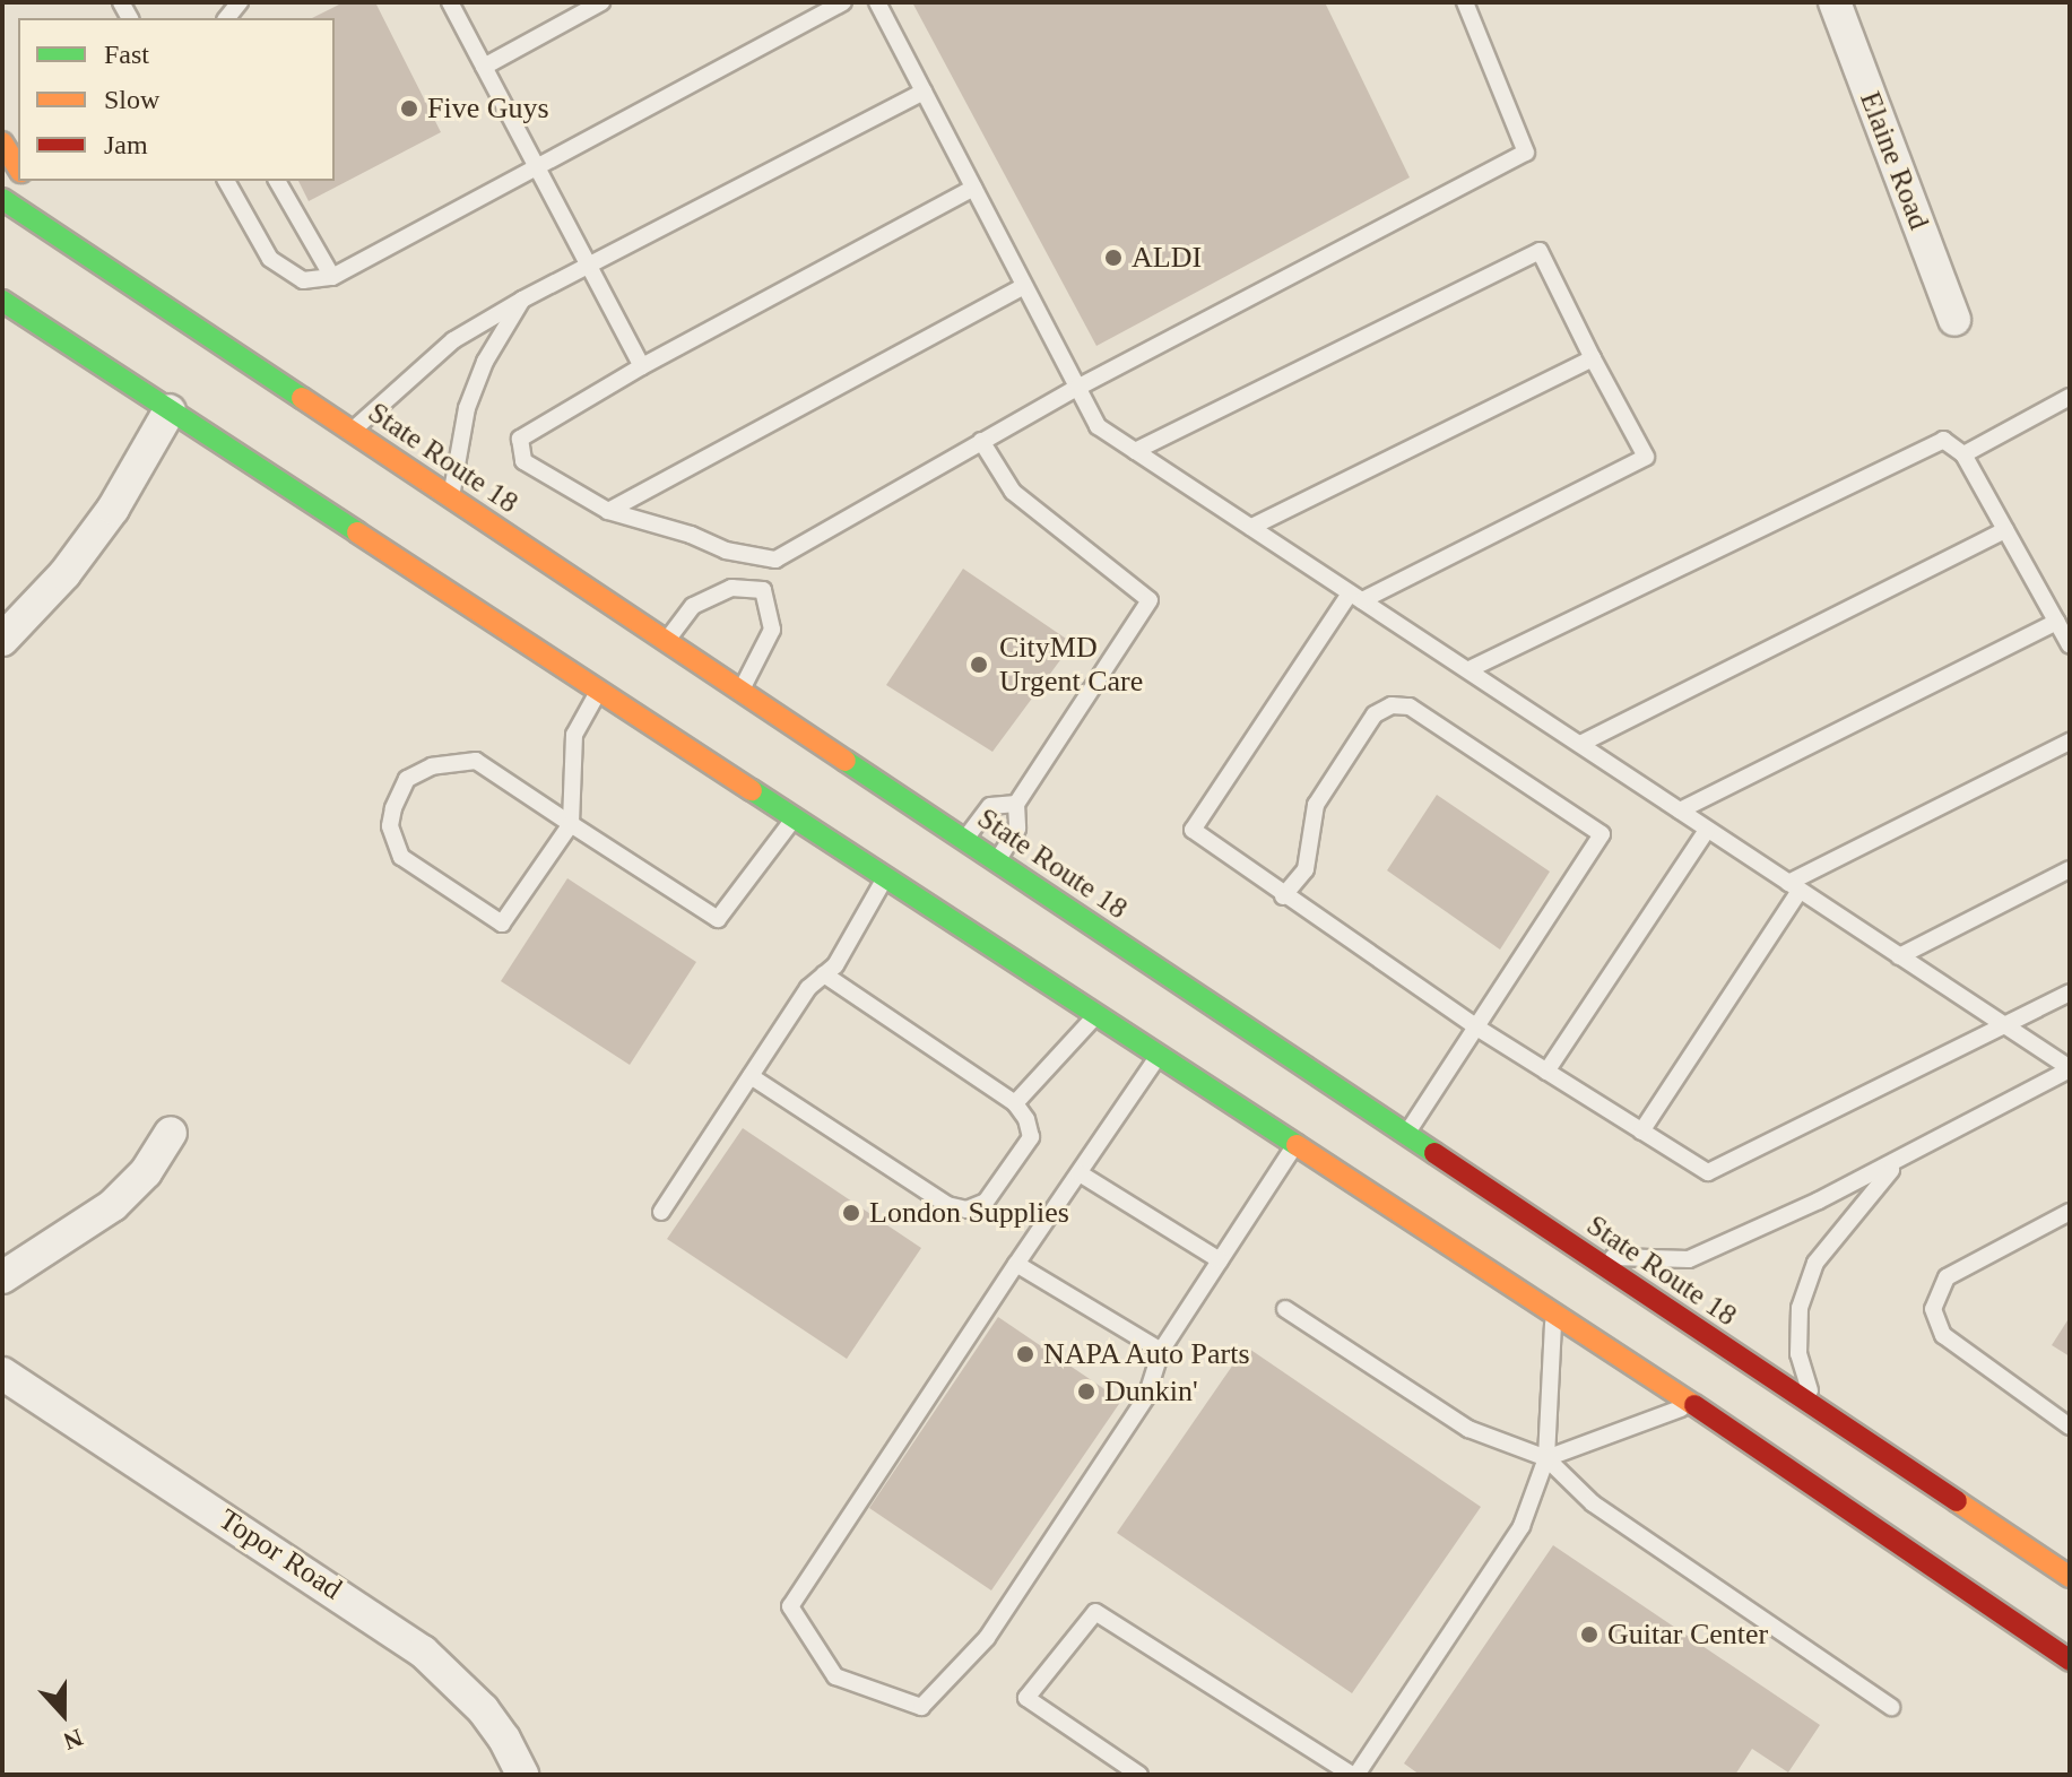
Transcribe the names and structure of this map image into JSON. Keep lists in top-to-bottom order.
{
  "streets": {
    "highway": ["State Route 18"],
    "street": ["Elaine Road", "Topor Road"]
  },
  "places": [
    "Five Guys",
    "ALDI",
    "CityMD Urgent Care",
    "London Supplies",
    "NAPA Auto Parts",
    "Dunkin'",
    "Guitar Center"
  ],
  "legend": ["Fast", "Slow", "Jam"],
  "north": "bottom"
}
